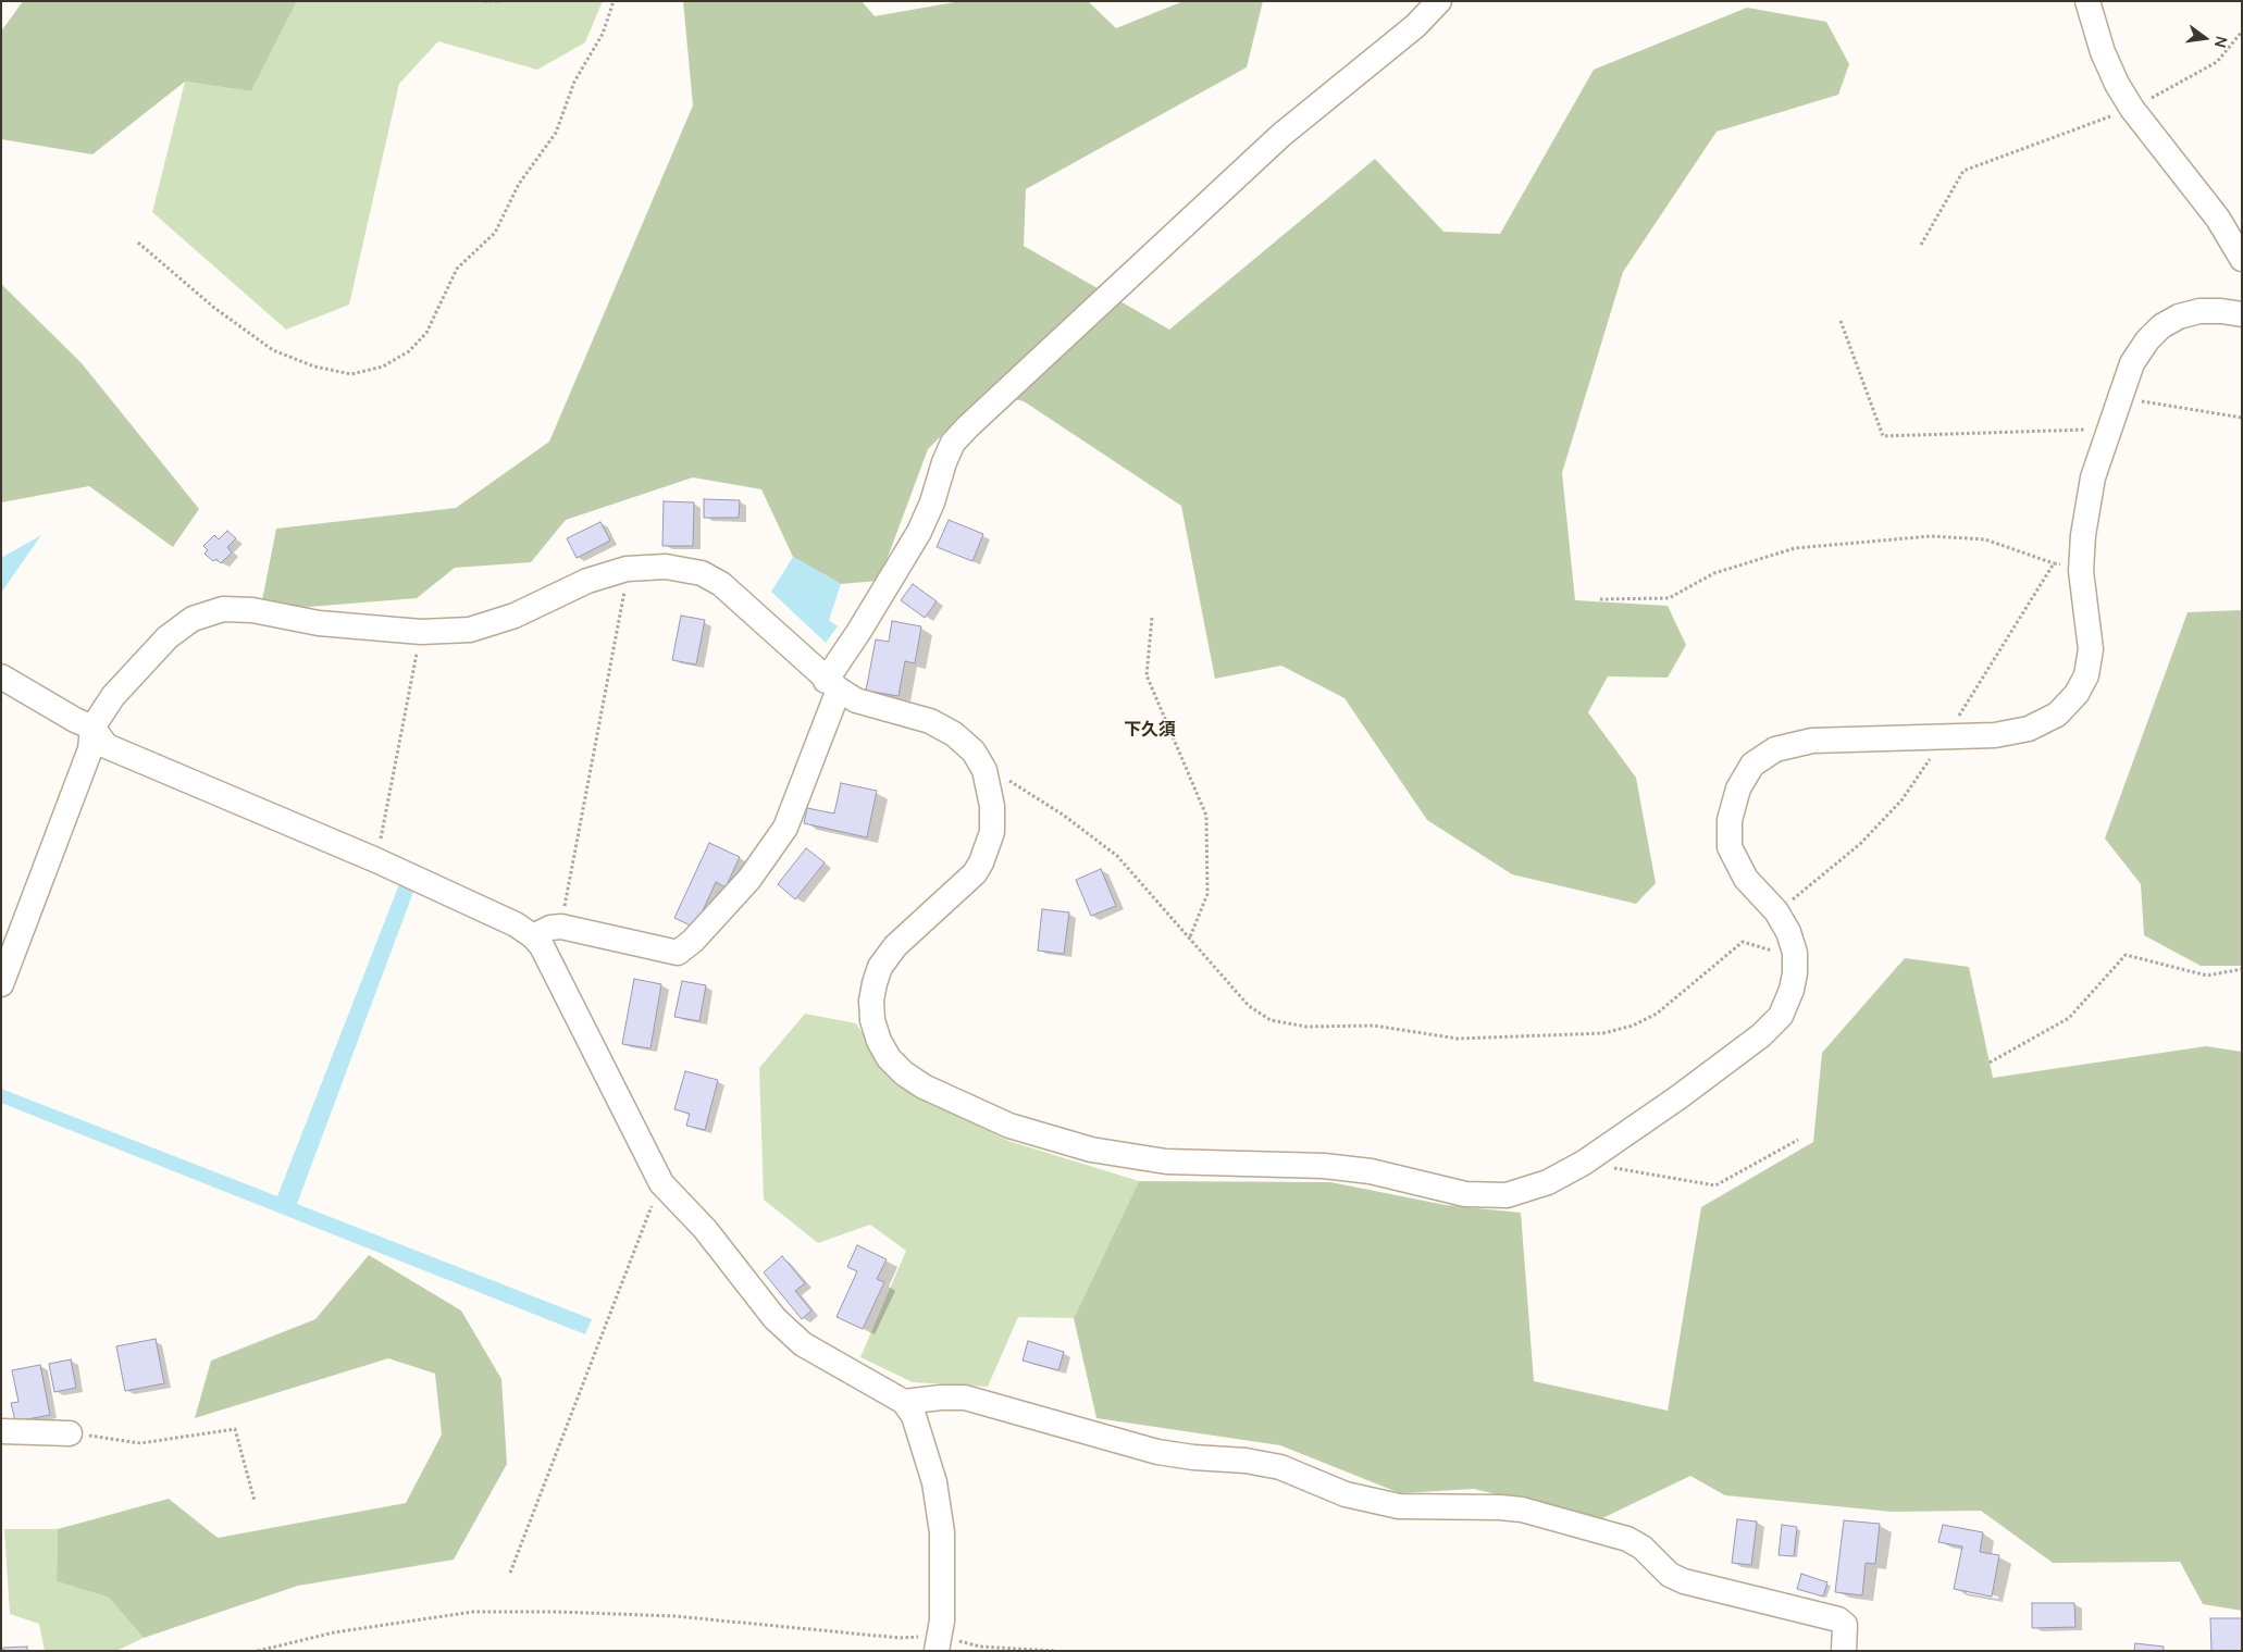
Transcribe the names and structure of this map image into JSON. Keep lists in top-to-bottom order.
{
  "districts": ["下久須"],
  "north": "right"
}
